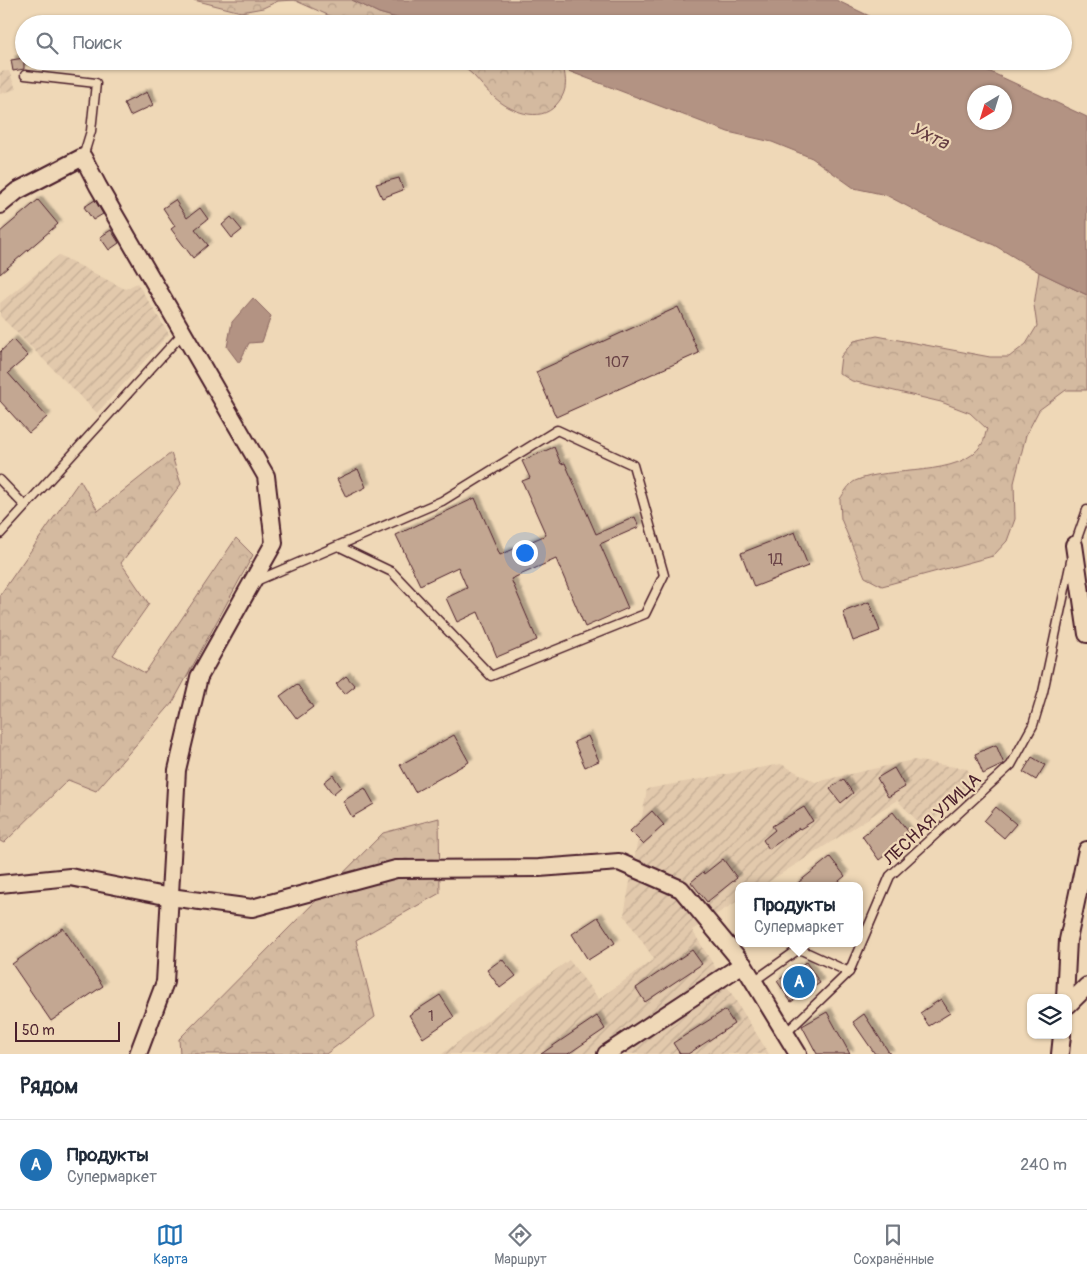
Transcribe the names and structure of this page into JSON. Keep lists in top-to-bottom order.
{
  "streets": {
    "lane": ["ЛЕСНАЯ УЛИЦА"]
  },
  "water": ["Ухта"],
  "house_numbers": ["107", "1Д", "1"],
  "scale_bar": "50 m",
  "north": "bottom left",
  "page": {
    "search": "Поиск",
    "popup": ["Продукты", "Супермаркет"],
    "pins": "A",
    "scale": "50 m",
    "heading": "Рядом",
    "list": [
      {
        "mark": "A",
        "name": "Продукты",
        "note": "Супермаркет",
        "value": "240 m"
      }
    ],
    "nav": ["Карта", "Маршрут", "Сохранённые"]
  }
}
